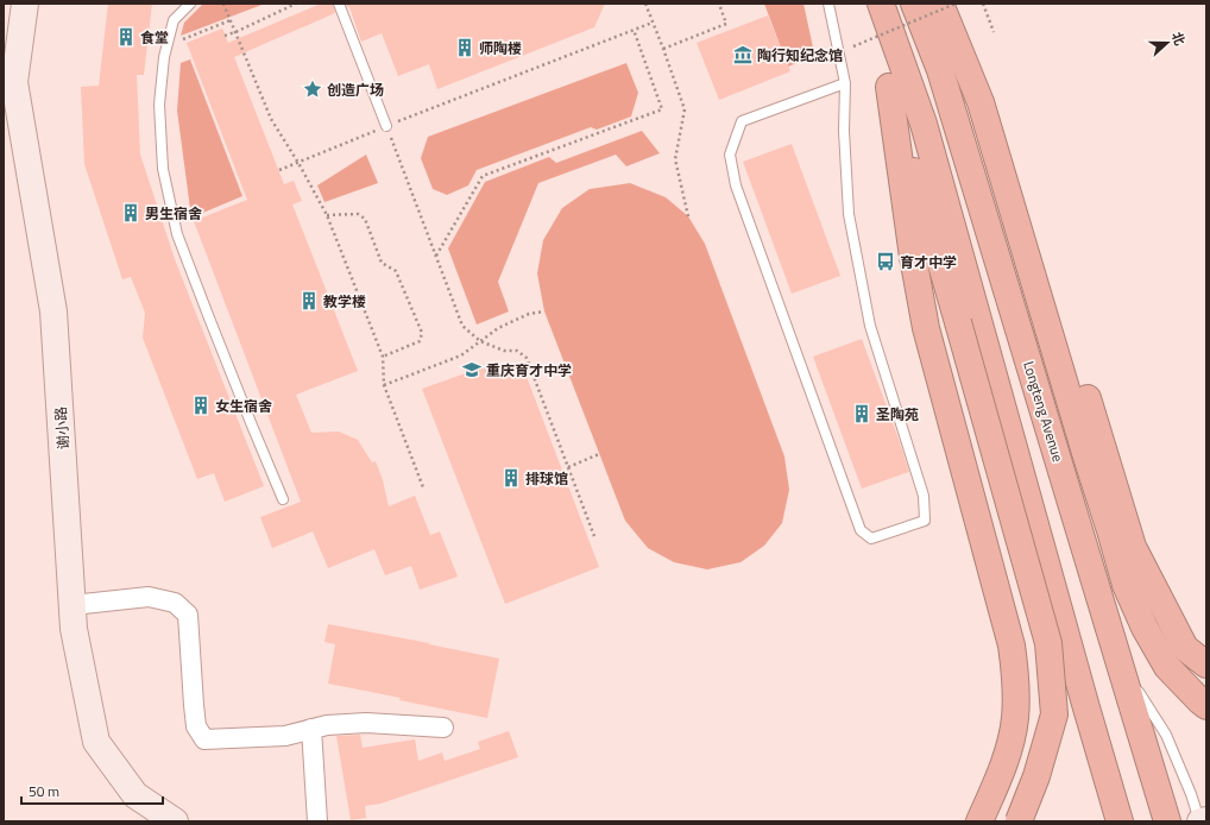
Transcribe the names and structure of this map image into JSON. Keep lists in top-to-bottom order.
{
  "streets": {
    "highway": ["Longteng Avenue"],
    "street": ["谢小路"]
  },
  "places": {
    "building": [
      "食堂",
      "师陶楼",
      "男生宿舍",
      "教学楼",
      "女生宿舍",
      "圣陶苑",
      "排球馆"
    ],
    "museum": ["陶行知纪念馆"],
    "place": ["创造广场"],
    "bus stop": ["育才中学"],
    "school or university": ["重庆育才中学"]
  },
  "scale_bar": "50 m",
  "north": "right"
}
